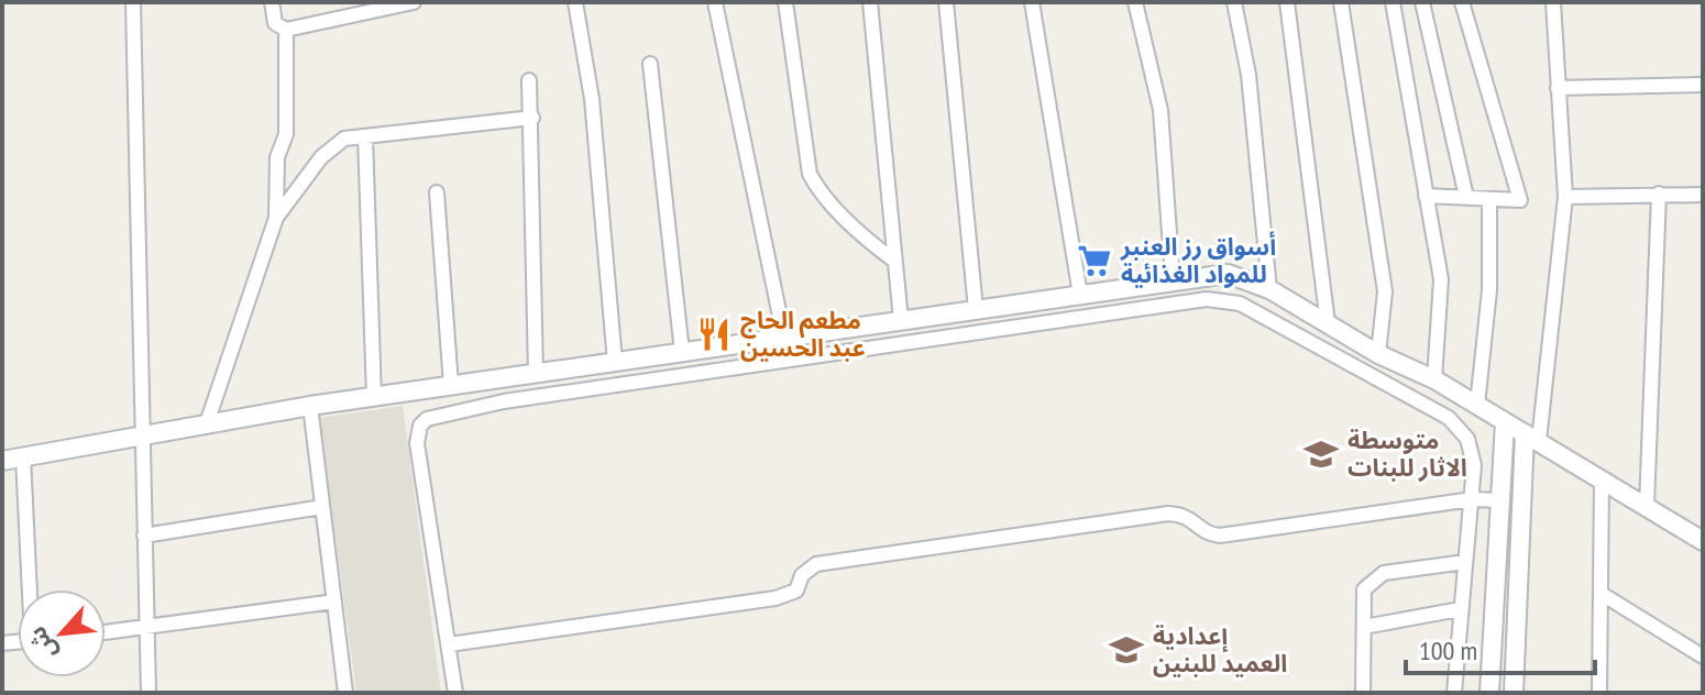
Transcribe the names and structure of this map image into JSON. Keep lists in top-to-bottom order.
{
  "places": {
    "supermarket": ["أسواق رز العنبر للمواد الغذائية"],
    "restaurant": ["مطعم الحاج عبد الحسين"],
    "school or university": ["متوسطة الاثار للبنات", "إعدادية العميد للبنين"]
  },
  "scale_bar": "100 m",
  "north": "bottom left"
}
